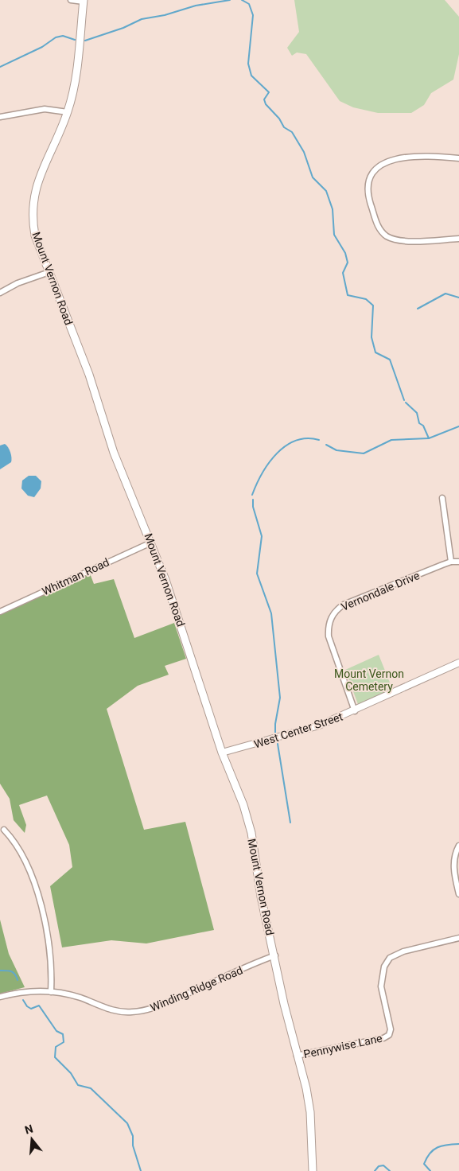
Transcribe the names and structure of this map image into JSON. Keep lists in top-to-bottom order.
{
  "streets": {
    "main road": ["Mount Vernon Road"],
    "street": [
      "Whitman Road",
      "Vernondale Drive",
      "West Center Street",
      "Winding Ridge Road",
      "Pennywise Lane"
    ]
  },
  "crossings": [
    ["Mount Vernon Road", "Whitman Road"],
    ["Mount Vernon Road", "West Center Street"],
    ["Mount Vernon Road", "Winding Ridge Road"],
    ["Mount Vernon Road", "Pennywise Lane"],
    ["Vernondale Drive", "West Center Street"]
  ],
  "parks": ["Mount Vernon Cemetery"],
  "north": "top"
}
